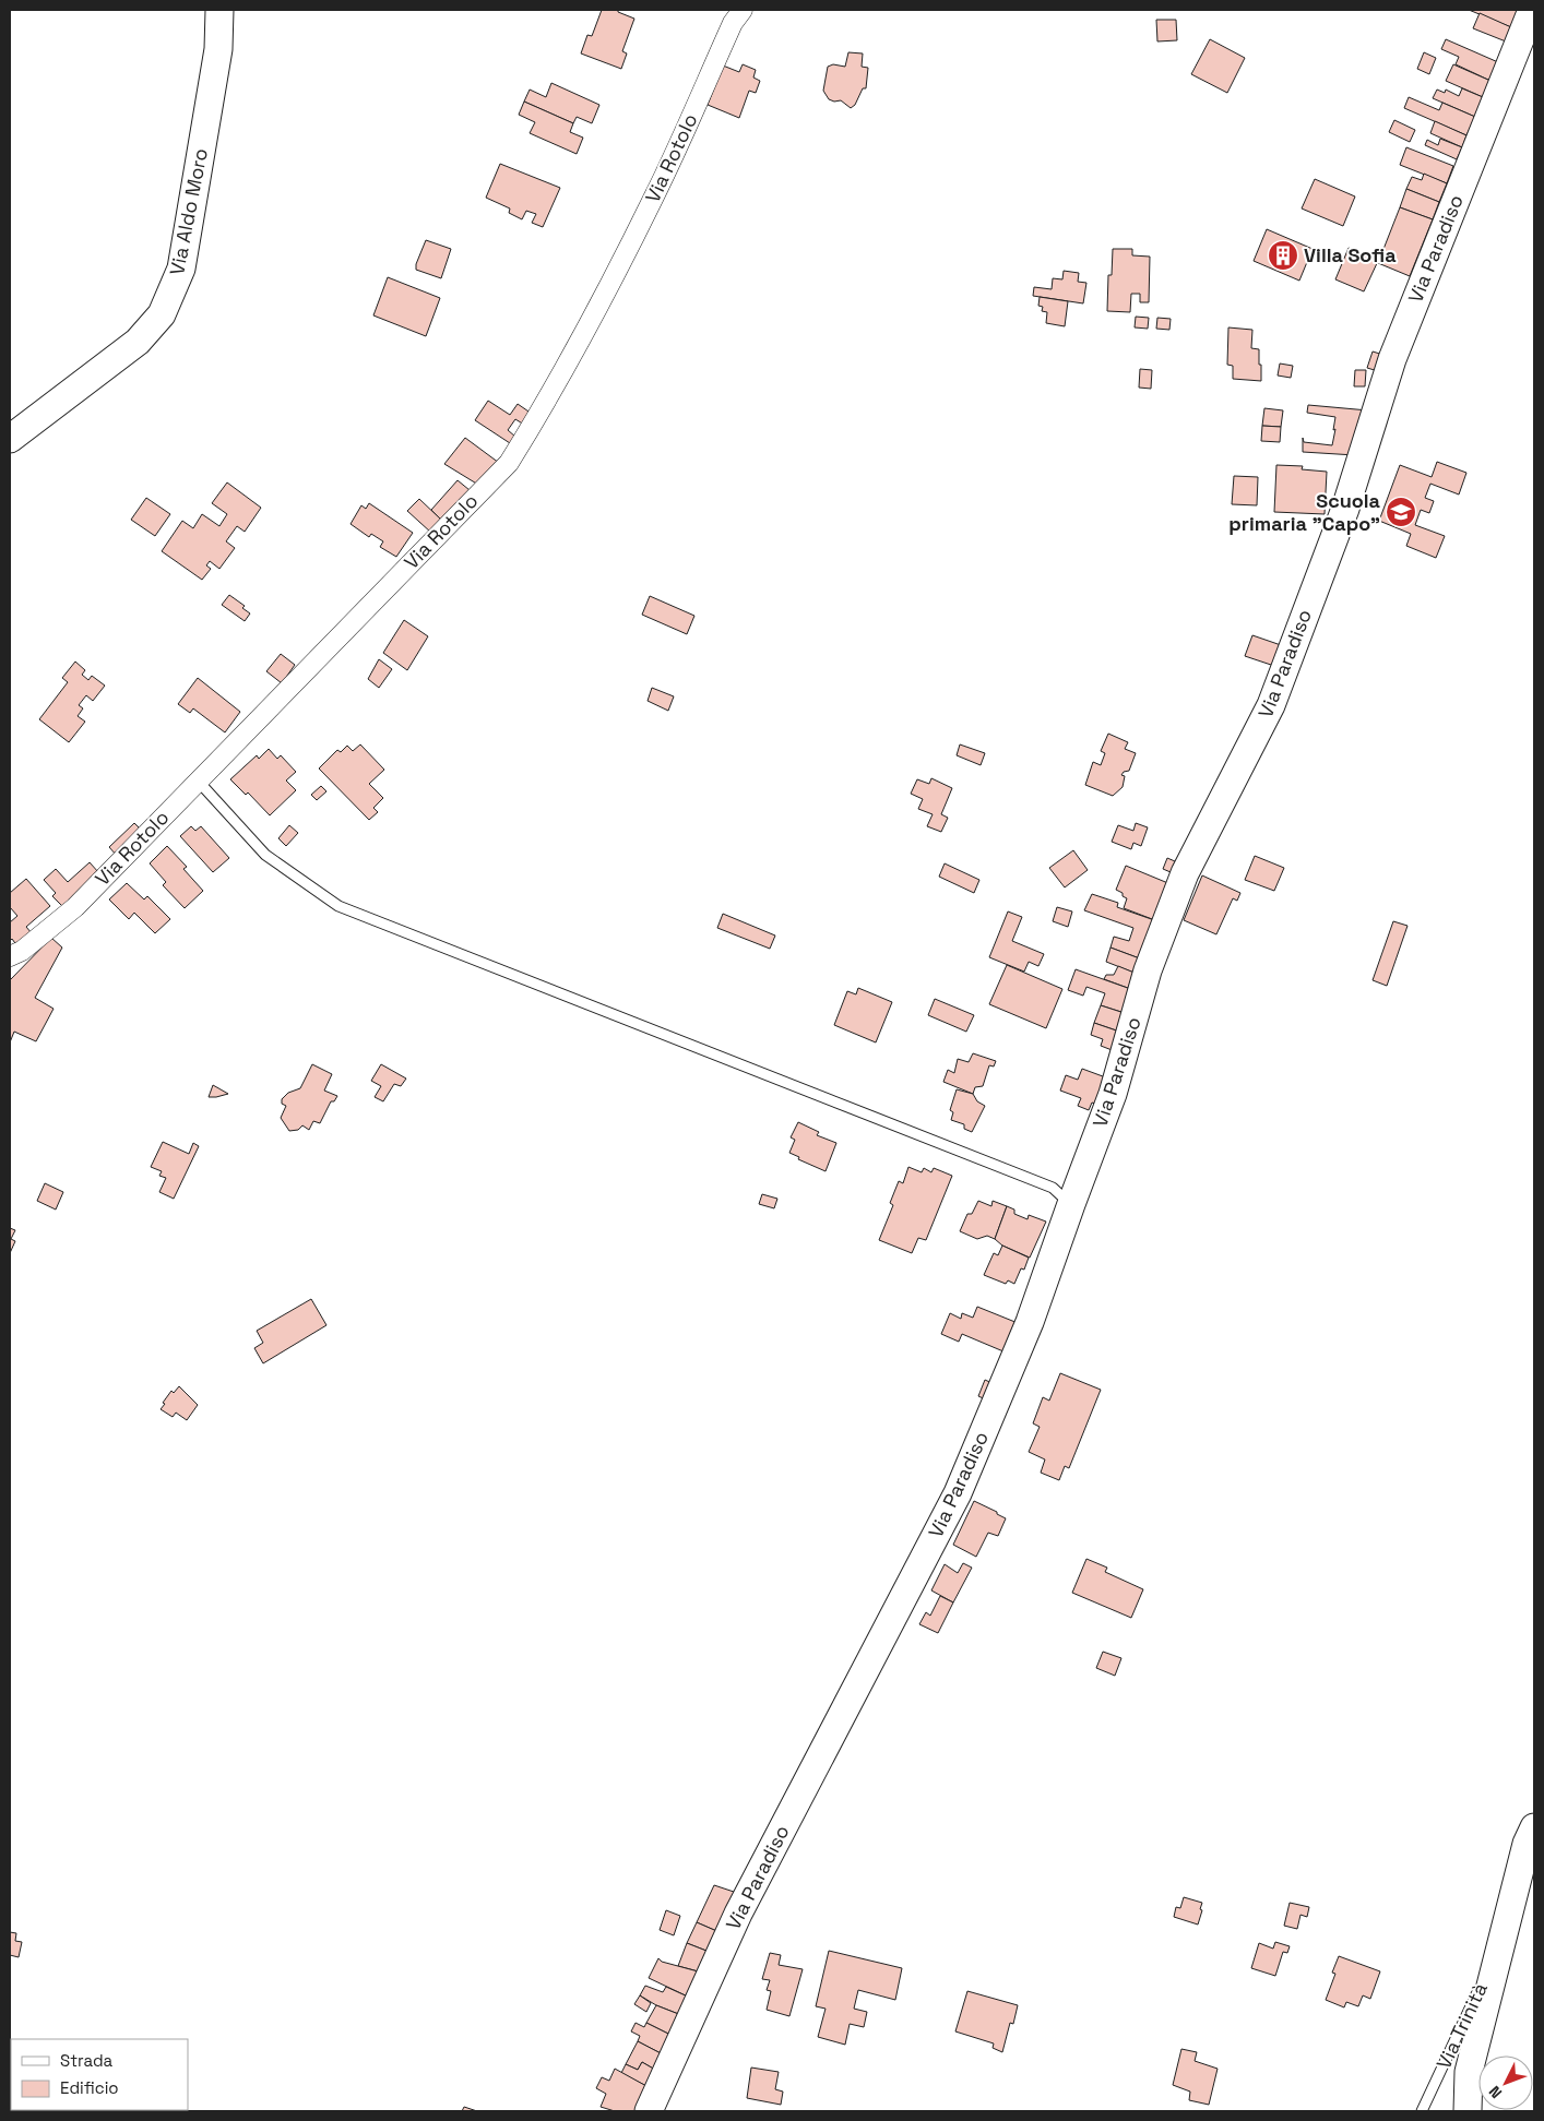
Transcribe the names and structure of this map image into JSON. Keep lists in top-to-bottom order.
{
  "streets": {
    "street": [
      "Via Rotolo",
      "Via Aldo Moro",
      "Via Paradiso",
      "Via Trinità"
    ]
  },
  "places": {
    "building": ["Villa Sofia"],
    "school or university": ["Scuola primaria \"Capo\""]
  },
  "legend": ["Strada", "Edificio"],
  "north": "bottom left"
}
